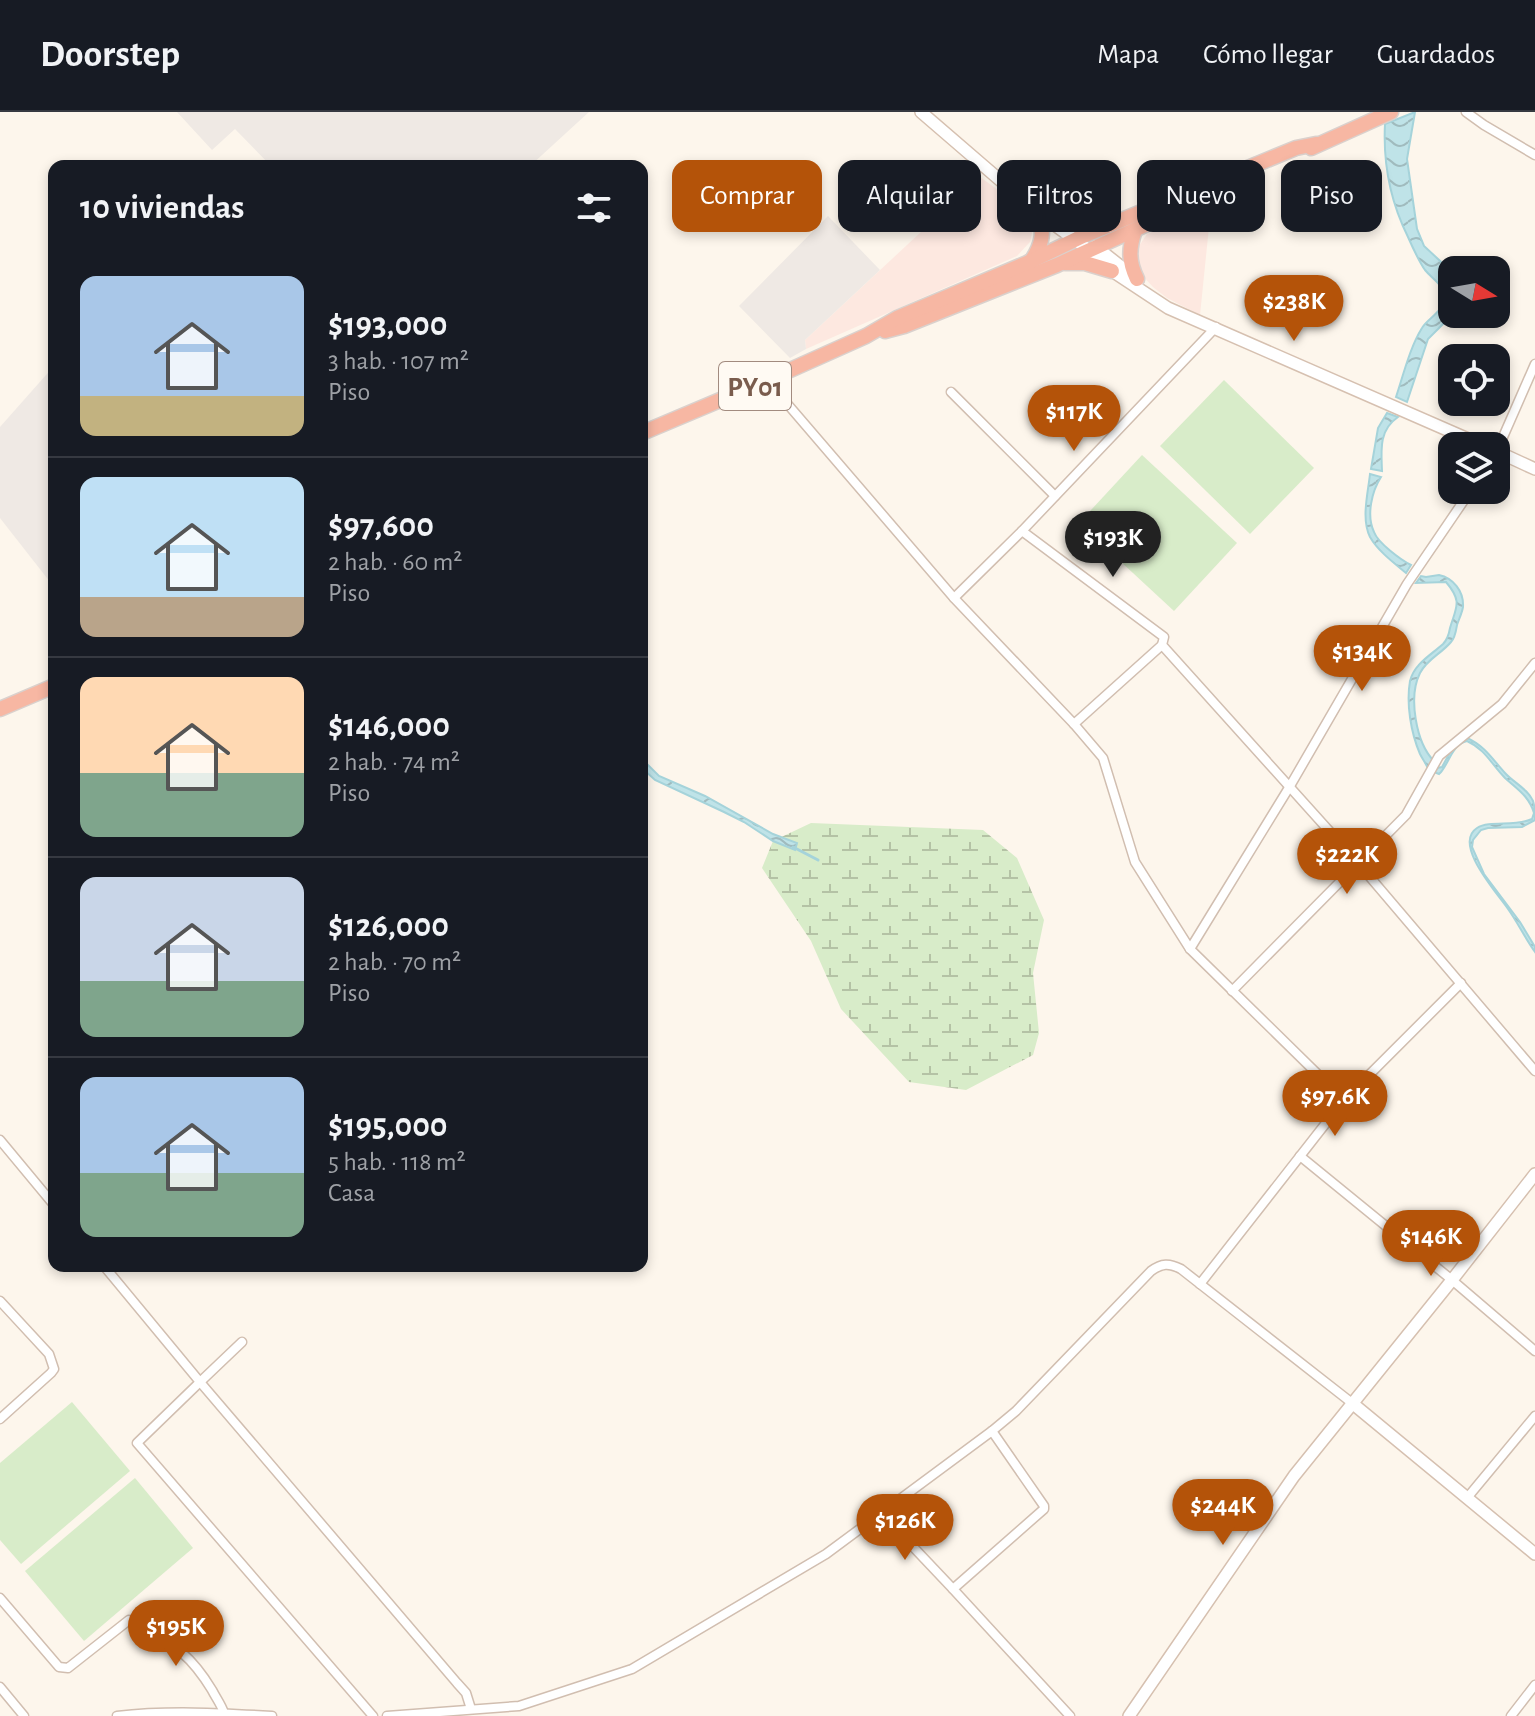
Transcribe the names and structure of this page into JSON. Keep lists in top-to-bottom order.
{
  "streets": {
    "highway": ["PY01"]
  },
  "north": "right",
  "page": {
    "header": "Doorstep",
    "nav": ["Mapa", "Cómo llegar", "Guardados"],
    "chip": [
      "Comprar",
      "Alquilar",
      "Filtros",
      "Nuevo",
      "Piso"
    ],
    "heading": "10 viviendas",
    "list": [
      {
        "name": "$193,000",
        "note": "3 hab. · 107 m² · Piso"
      },
      {
        "name": "$97,600",
        "note": "2 hab. · 60 m² · Piso"
      },
      {
        "name": "$146,000",
        "note": "2 hab. · 74 m² · Piso"
      },
      {
        "name": "$126,000",
        "note": "2 hab. · 70 m² · Piso"
      },
      {
        "name": "$195,000",
        "note": "5 hab. · 118 m² · Casa"
      }
    ],
    "price": [
      "$238K",
      "$117K",
      "$193K",
      "$134K",
      "$222K",
      "$97.6K",
      "$146K",
      "$244K",
      "$126K",
      "$195K"
    ]
  }
}
